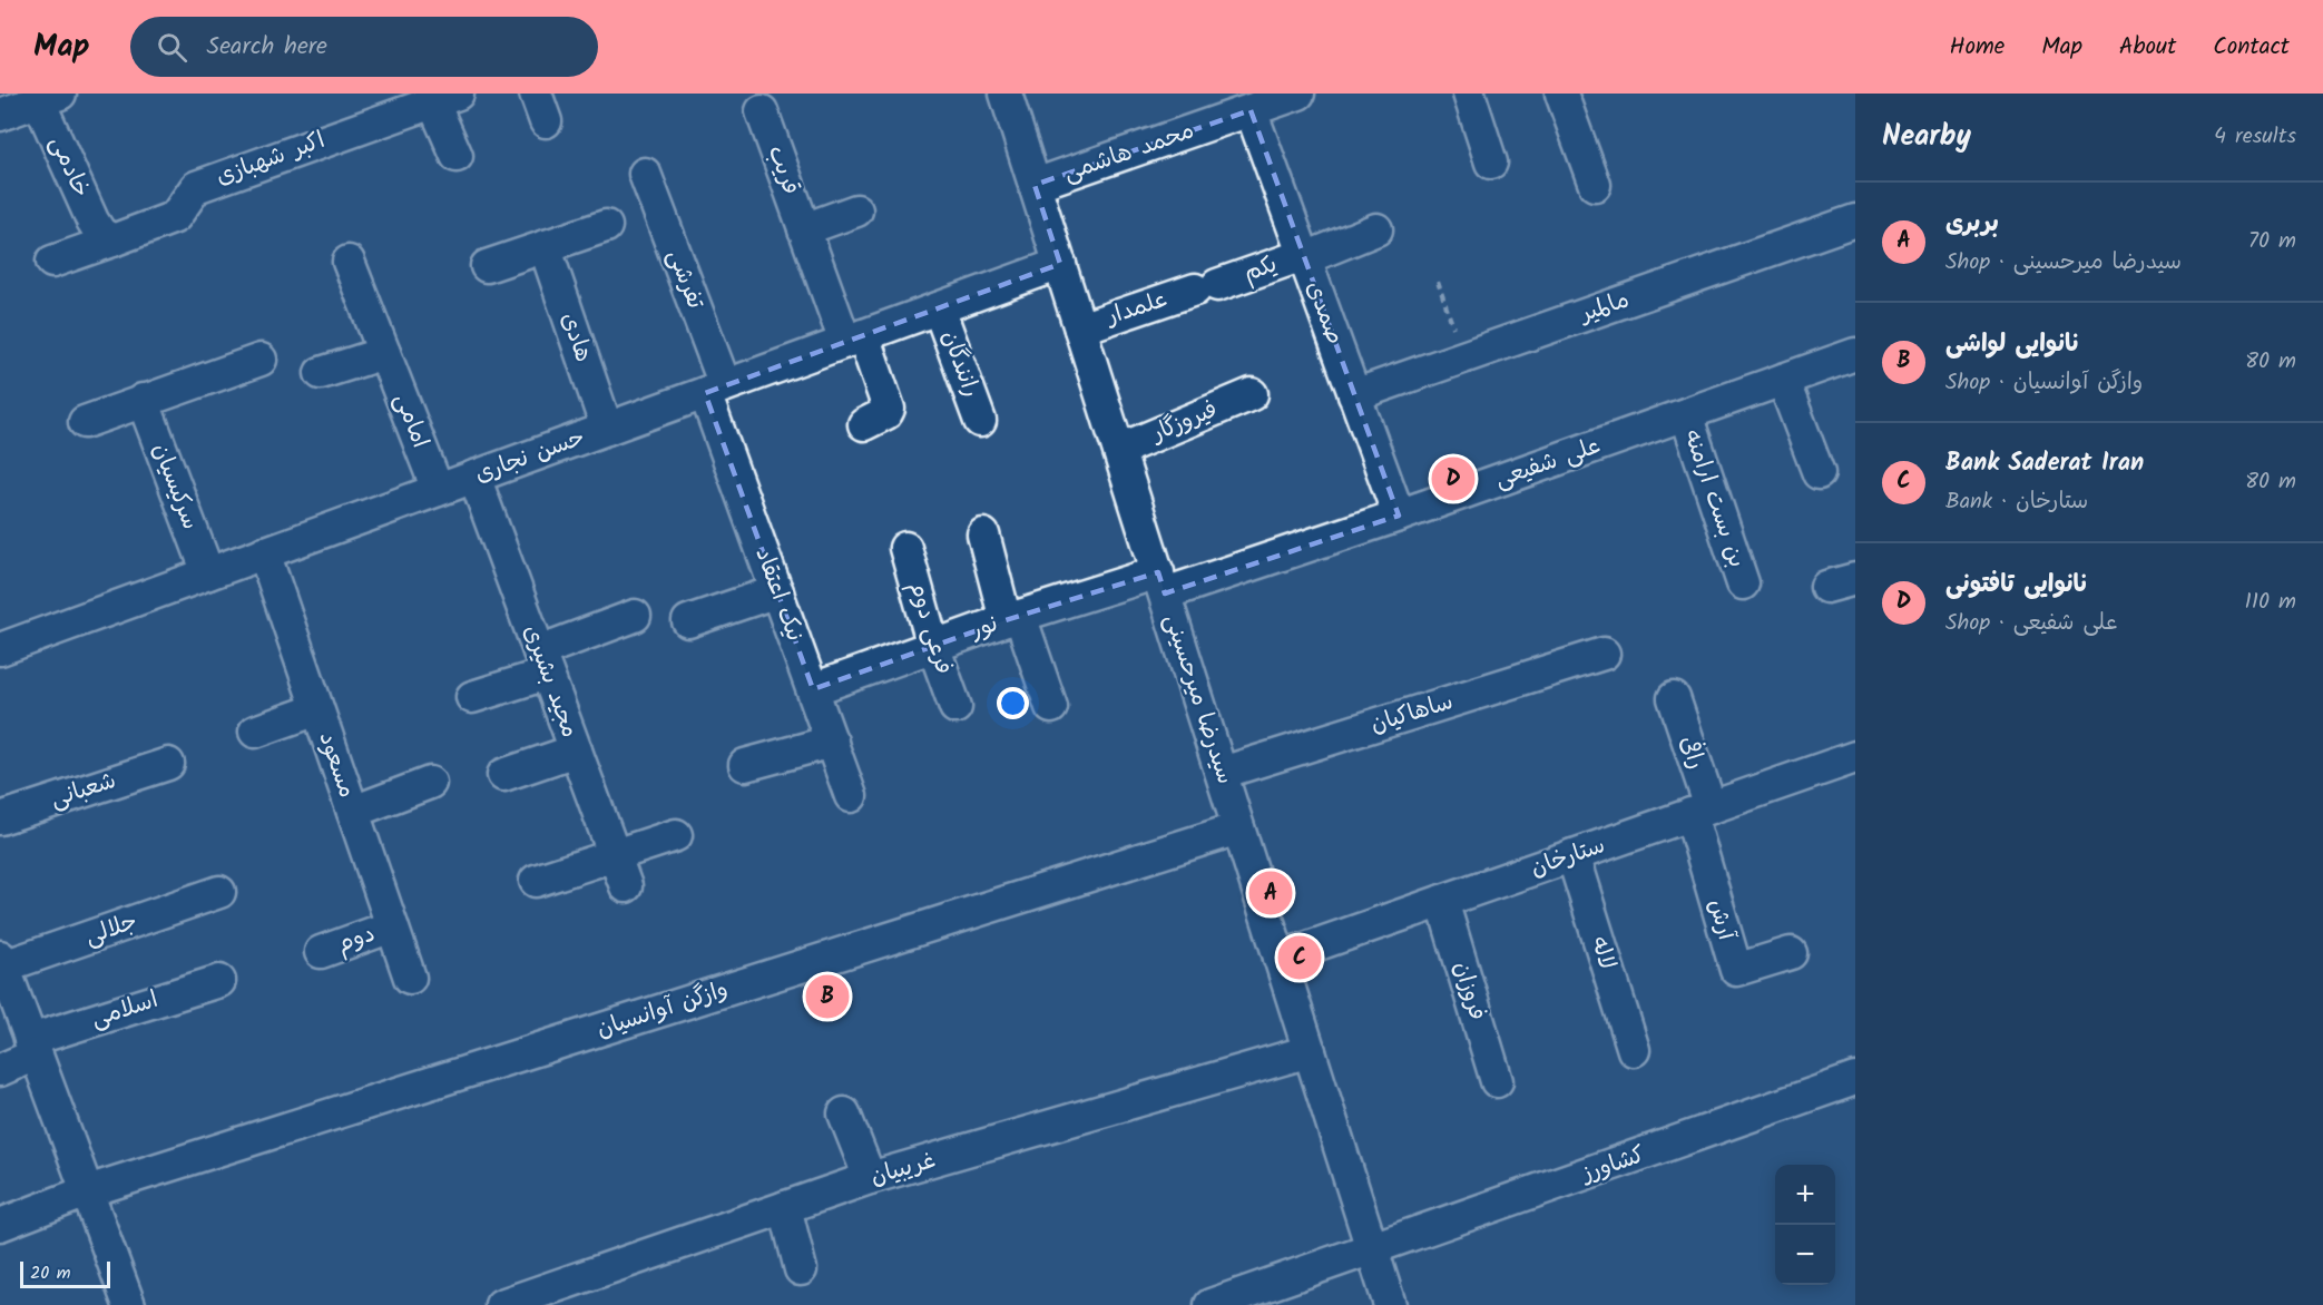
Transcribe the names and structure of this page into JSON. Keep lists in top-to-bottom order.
{
  "streets": {
    "street": [
      "محمد هاشمی",
      "اکبر شهبازی",
      "خادمی",
      "قریب",
      "یکم",
      "تفرشی",
      "مالمیر",
      "علمدار",
      "صمدی",
      "هادی",
      "رانندگان",
      "امامی",
      "فیروزگار",
      "حسن نجاری",
      "علی شفیعی",
      "سرکیسیان",
      "بن بست ارامنه",
      "نیک اعتقاد",
      "فرعی دوم",
      "نور",
      "مجید بشیری",
      "سیدرضا میرحسینی",
      "ساهاکیان",
      "رافی",
      "مسعود",
      "شعبانی",
      "ستارخان",
      "آرش",
      "جلالی",
      "دوم",
      "لاله",
      "فروزان",
      "اسلامی",
      "وازگن آوانسیان",
      "کشاورز",
      "غریبیان"
    ]
  },
  "crossings": [
    ["محمد هاشمی", "صمدی"],
    ["محمد هاشمی", "سیدرضا میرحسینی"],
    ["اکبر شهبازی", "خادمی"],
    ["قریب", "حسن نجاری"],
    ["یکم", "علمدار"],
    ["یکم", "صمدی"],
    ["تفرشی", "حسن نجاری"],
    ["تفرشی", "نیک اعتقاد"],
    ["مالمیر", "صمدی"],
    ["علمدار", "سیدرضا میرحسینی"],
    ["صمدی", "علی شفیعی"],
    ["هادی", "حسن نجاری"],
    ["رانندگان", "حسن نجاری"],
    ["امامی", "حسن نجاری"],
    ["فیروزگار", "سیدرضا میرحسینی"],
    ["حسن نجاری", "سرکیسیان"],
    ["حسن نجاری", "نیک اعتقاد"],
    ["حسن نجاری", "مجید بشیری"],
    ["حسن نجاری", "سیدرضا میرحسینی"],
    ["حسن نجاری", "مسعود"],
    ["علی شفیعی", "بن بست ارامنه"],
    ["علی شفیعی", "نور"],
    ["علی شفیعی", "سیدرضا میرحسینی"],
    ["نیک اعتقاد", "نور"],
    ["فرعی دوم", "نور"],
    ["نور", "سیدرضا میرحسینی"],
    ["سیدرضا میرحسینی", "ساهاکیان"],
    ["سیدرضا میرحسینی", "ستارخان"],
    ["سیدرضا میرحسینی", "وازگن آوانسیان"],
    ["سیدرضا میرحسینی", "کشاورز"],
    ["سیدرضا میرحسینی", "غریبیان"],
    ["رافی", "ستارخان"],
    ["رافی", "آرش"],
    ["مسعود", "دوم"],
    ["ستارخان", "آرش"],
    ["ستارخان", "لاله"],
    ["ستارخان", "فروزان"]
  ],
  "scale_bar": "20 m",
  "page": {
    "header": "Map",
    "search": "Search here",
    "nav": [
      "Home",
      "Map",
      "About",
      "Contact"
    ],
    "heading": ["Nearby", "4 results"],
    "list": [
      {
        "mark": "A",
        "name": "بربری",
        "note": "Shop · سیدرضا میرحسینی",
        "value": "70 m"
      },
      {
        "mark": "B",
        "name": "نانوایی لواشی",
        "note": "Shop · وازگن آوانسیان",
        "value": "80 m"
      },
      {
        "mark": "C",
        "name": "Bank Saderat Iran",
        "note": "Bank · ستارخان",
        "value": "80 m"
      },
      {
        "mark": "D",
        "name": "نانوایی تافتونی",
        "note": "Shop · علی شفیعی",
        "value": "110 m"
      }
    ],
    "pins": [
      "D",
      "A",
      "C",
      "B"
    ],
    "map_buttons": ["+", "−"],
    "scale": "20 m"
  }
}
